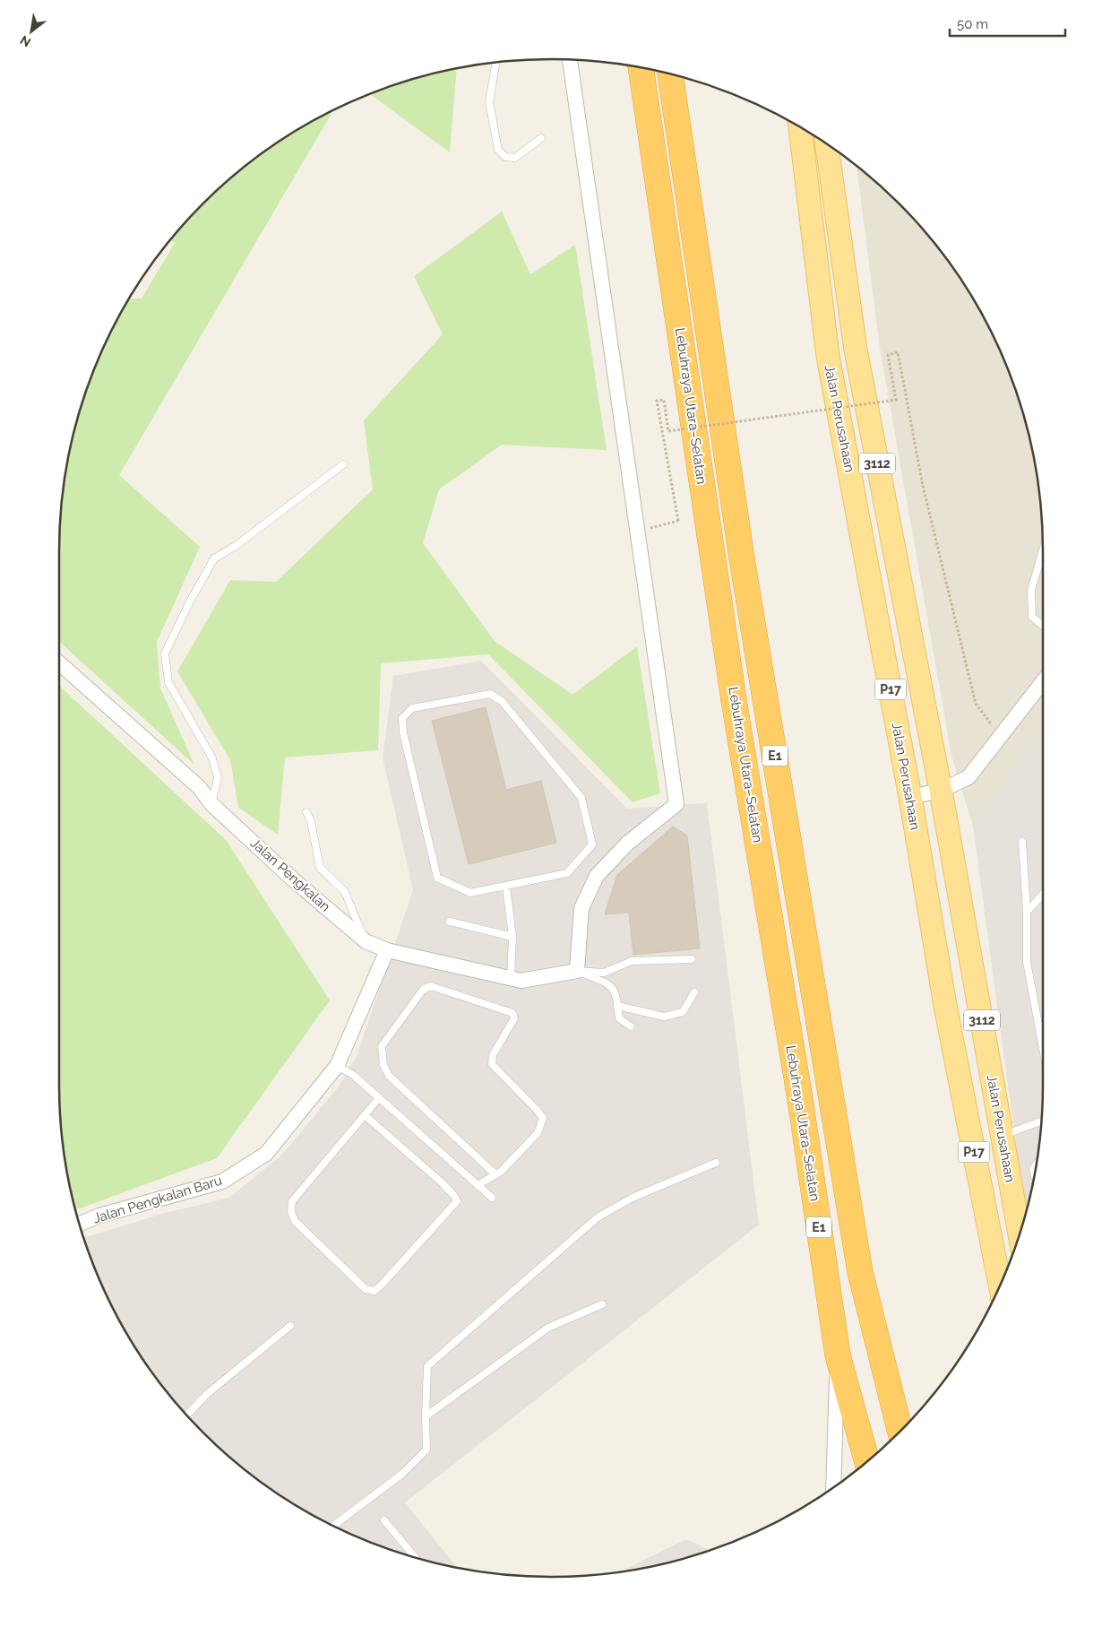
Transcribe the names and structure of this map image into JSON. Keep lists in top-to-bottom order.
{
  "streets": {
    "highway": ["Lebuhraya Utara–Selatan", "E1"],
    "main road": ["Jalan Perusahaan", "3112", "P17"],
    "street": ["Jalan Pengkalan", "Jalan Pengkalan Baru"]
  },
  "crossings": [
    ["Jalan Pengkalan", "Jalan Pengkalan Baru"]
  ],
  "scale_bar": "50 m",
  "north": "bottom left"
}
